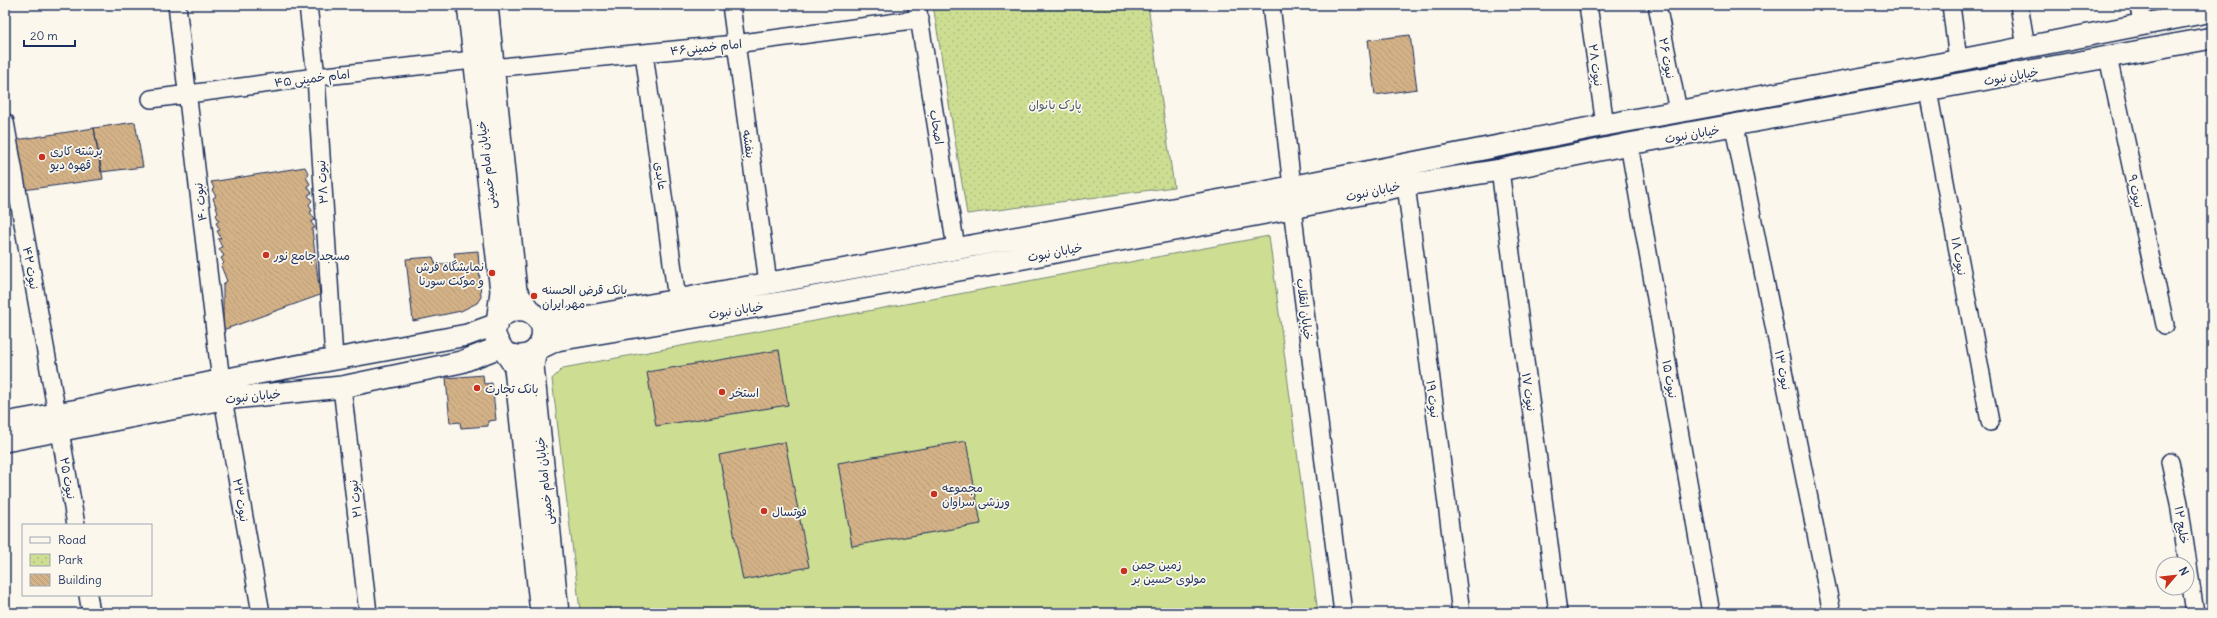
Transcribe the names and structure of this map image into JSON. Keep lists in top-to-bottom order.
{
  "streets": {
    "main road": ["خیابان نبوت", "خیابان امام خمینی"],
    "street": [
      "امام خمینی۴۶",
      "نبوت ۲۶",
      "نبوت ۲۸",
      "امام خمینی ۴۵",
      "اصحاب",
      "بنفشه",
      "عابدی",
      "نبوت ۳۸",
      "نبوت ۹",
      "نبوت ۴۰",
      "نبوت ۱۸",
      "نبوت ۴۲",
      "خیابان انقلاب",
      "نبوت ۱۳",
      "نبوت ۱۵",
      "نبوت ۱۷",
      "نبوت ۱۹",
      "نبوت ۲۵",
      "نبوت ۲۱",
      "نبوت ۲۳",
      "خلیج ۱۲"
    ]
  },
  "crossings": [
    ["امام خمینی۴۶", "امام خمینی ۴۵"],
    ["امام خمینی۴۶", "اصحاب"],
    ["امام خمینی۴۶", "بنفشه"],
    ["امام خمینی۴۶", "خیابان امام خمینی"],
    ["امام خمینی۴۶", "عابدی"],
    ["نبوت ۲۶", "خیابان نبوت"],
    ["نبوت ۲۸", "خیابان نبوت"],
    ["خیابان نبوت", "اصحاب"],
    ["خیابان نبوت", "بنفشه"],
    ["خیابان نبوت", "خیابان امام خمینی"],
    ["خیابان نبوت", "عابدی"],
    ["خیابان نبوت", "نبوت ۳۸"],
    ["خیابان نبوت", "نبوت ۹"],
    ["خیابان نبوت", "نبوت ۴۰"],
    ["خیابان نبوت", "نبوت ۱۸"],
    ["خیابان نبوت", "نبوت ۴۲"],
    ["خیابان نبوت", "خیابان انقلاب"],
    ["خیابان نبوت", "نبوت ۱۳"],
    ["خیابان نبوت", "نبوت ۱۵"],
    ["خیابان نبوت", "نبوت ۱۷"],
    ["خیابان نبوت", "نبوت ۱۹"],
    ["خیابان نبوت", "نبوت ۲۵"],
    ["خیابان نبوت", "نبوت ۲۱"],
    ["خیابان نبوت", "نبوت ۲۳"],
    ["امام خمینی ۴۵", "خیابان امام خمینی"],
    ["امام خمینی ۴۵", "نبوت ۳۸"],
    ["امام خمینی ۴۵", "نبوت ۴۰"],
    ["نبوت ۴۰", "نبوت ۲۳"],
    ["نبوت ۴۲", "نبوت ۲۵"]
  ],
  "parks": ["پارک بانوان"],
  "places": [
    "برشته کاری قهوه دیو",
    "مسجد جامع نور",
    "نمایشگاه فرش و موکت سورنا",
    "بانک قرض الحسنه مهر ایران",
    "بانک تجارت",
    "استخر",
    "مجموعه ورزشی سراوان",
    "فوتسال",
    "زمین چمن مولوی حسین بر"
  ],
  "legend": ["Road", "Park", "Building"],
  "scale_bar": "20 m",
  "north": "top right"
}
